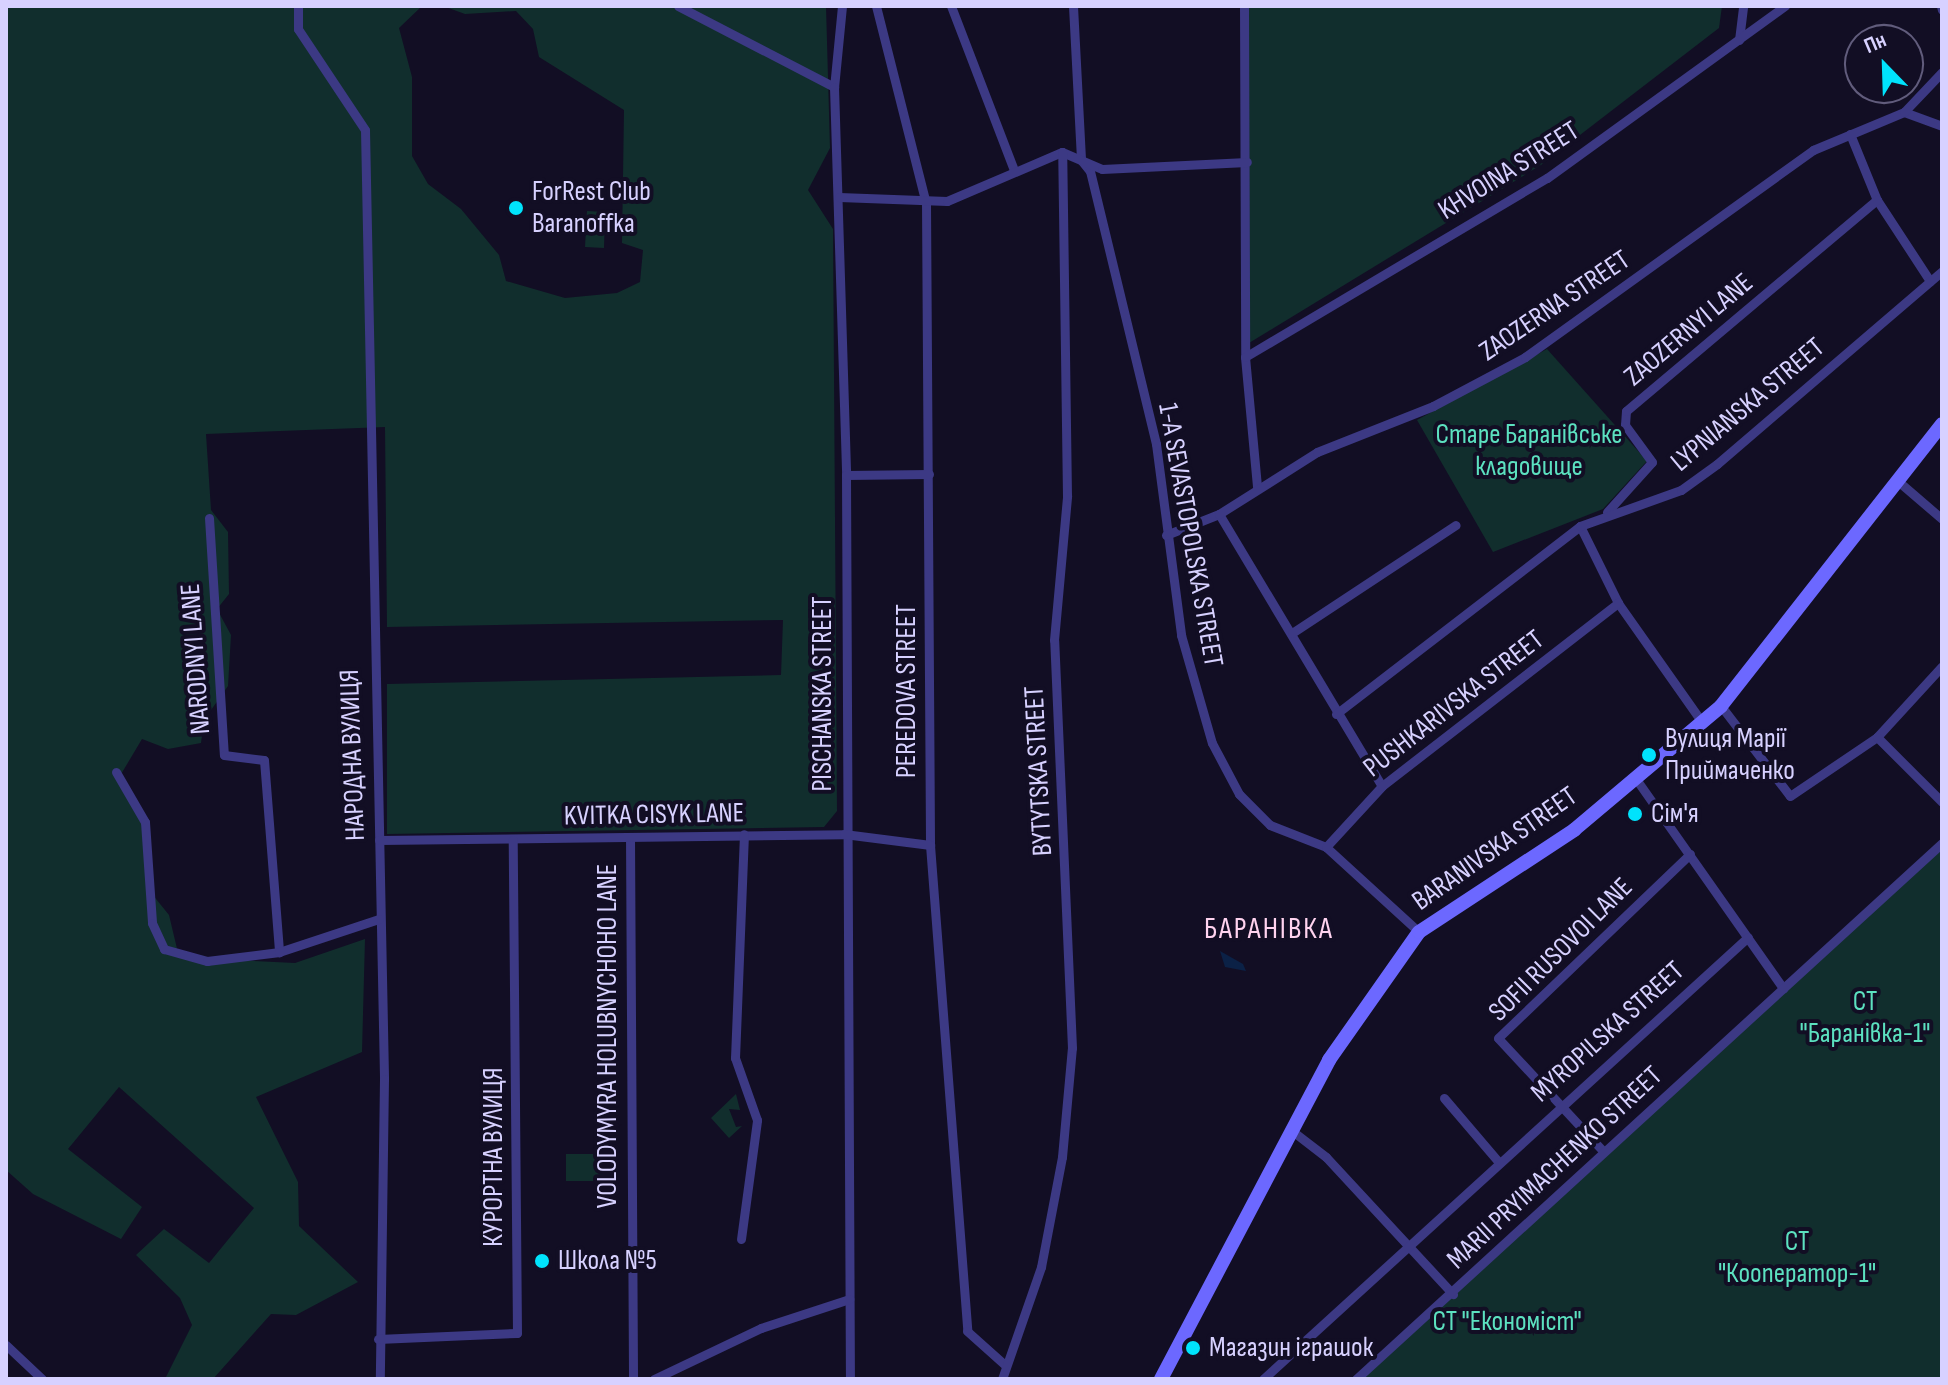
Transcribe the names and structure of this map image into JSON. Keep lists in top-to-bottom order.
{
  "streets": {
    "main road": ["BARANIVSKA STREET"],
    "street": [
      "KHVOINA STREET",
      "ZAOZERNA STREET",
      "ZAOZERNYI LANE",
      "LYPNIANSKA STREET",
      "1-A SEVASTOPOLSKA STREET",
      "NARODNYI LANE",
      "PEREDOVA STREET",
      "PISCHANSKA STREET",
      "PUSHKARIVSKA STREET",
      "НАРОДНА ВУЛИЦЯ",
      "BYTYTSKA STREET",
      "KVITKA CISYK LANE",
      "SOFII RUSOVOI LANE",
      "MYROPILSKA STREET",
      "VOLODYMYRA HOLUBNYCHOHO LANE",
      "КУРОРТНА ВУЛИЦЯ",
      "MARII PRYIMACHENKO STREET"
    ]
  },
  "crossings": [
    ["ZAOZERNA STREET", "1-A SEVASTOPOLSKA STREET"],
    ["ZAOZERNYI LANE", "LYPNIANSKA STREET"],
    ["1-A SEVASTOPOLSKA STREET", "PUSHKARIVSKA STREET"],
    ["1-A SEVASTOPOLSKA STREET", "BARANIVSKA STREET"],
    ["PEREDOVA STREET", "BYTYTSKA STREET"],
    ["PEREDOVA STREET", "KVITKA CISYK LANE"],
    ["PISCHANSKA STREET", "KVITKA CISYK LANE"],
    ["НАРОДНА ВУЛИЦЯ", "KVITKA CISYK LANE"],
    ["НАРОДНА ВУЛИЦЯ", "КУРОРТНА ВУЛИЦЯ"],
    ["KVITKA CISYK LANE", "VOLODYMYRA HOLUBNYCHOHO LANE"],
    ["KVITKA CISYK LANE", "КУРОРТНА ВУЛИЦЯ"],
    ["SOFII RUSOVOI LANE", "MYROPILSKA STREET"],
    ["SOFII RUSOVOI LANE", "MARII PRYIMACHENKO STREET"]
  ],
  "districts": ["БАРАНІВКА"],
  "parks": [
    "Старе Баранівське кладовище",
    "СТ \"Баранівка-1\"",
    "СТ \"Кооператор-1\"",
    "СТ \"Економіст\""
  ],
  "places": [
    "ForRest Club Baranoffka",
    "Вулиця Марії Приймаченко",
    "Сім'я",
    "Школа №5",
    "Магазин іграшок"
  ],
  "north": "top left"
}
